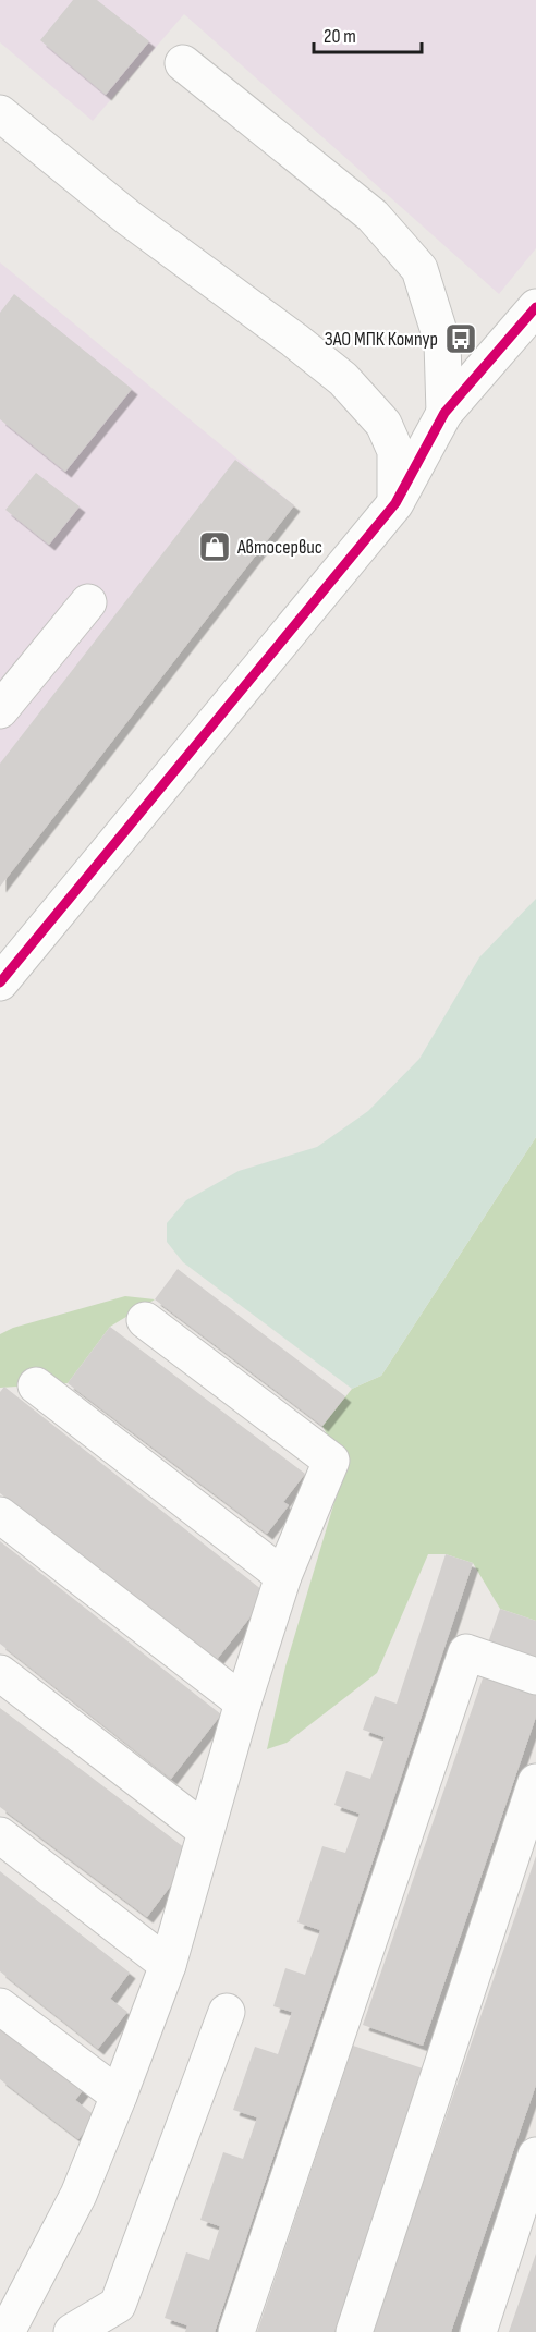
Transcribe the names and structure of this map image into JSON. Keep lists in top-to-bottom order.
{
  "places": {
    "bus stop": ["ЗАО МПК Компур"],
    "shop": ["Автосервис"]
  },
  "scale_bar": "20 m"
}
